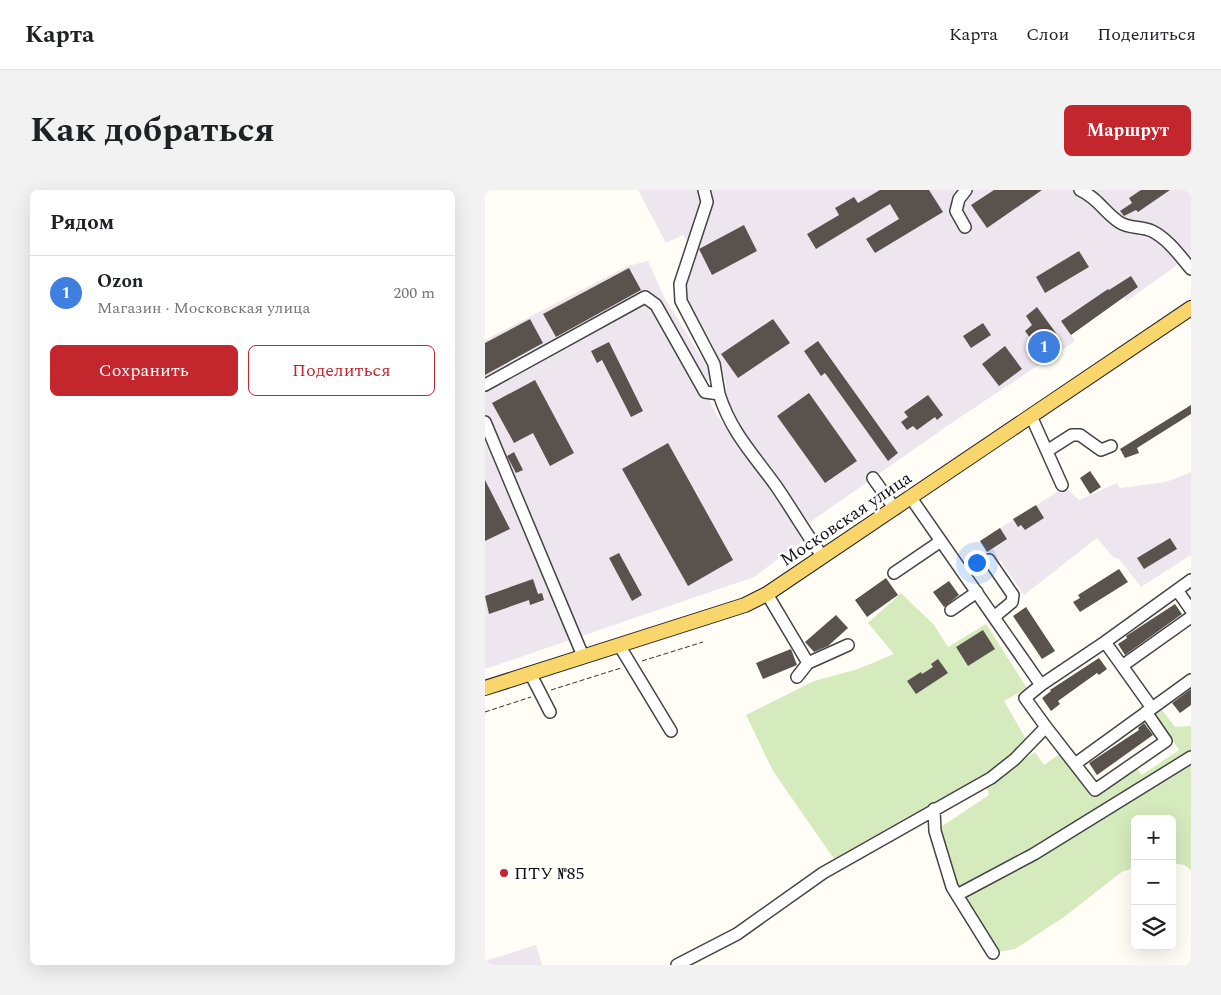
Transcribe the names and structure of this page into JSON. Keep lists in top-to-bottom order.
{
  "streets": {
    "main road": ["Московская улица"]
  },
  "places": ["ПТУ №85"],
  "page": {
    "header": "Карта",
    "nav": ["Карта", "Слои", "Поделиться"],
    "title": "Как добраться",
    "buttons": [
      "Маршрут",
      ["Сохранить", "Поделиться"]
    ],
    "heading": "Рядом",
    "list": [
      {
        "mark": "1",
        "name": "Ozon",
        "note": "Магазин · Московская улица",
        "value": "200 m"
      }
    ],
    "pins": "1",
    "map_buttons": ["+", "−"]
  }
}
